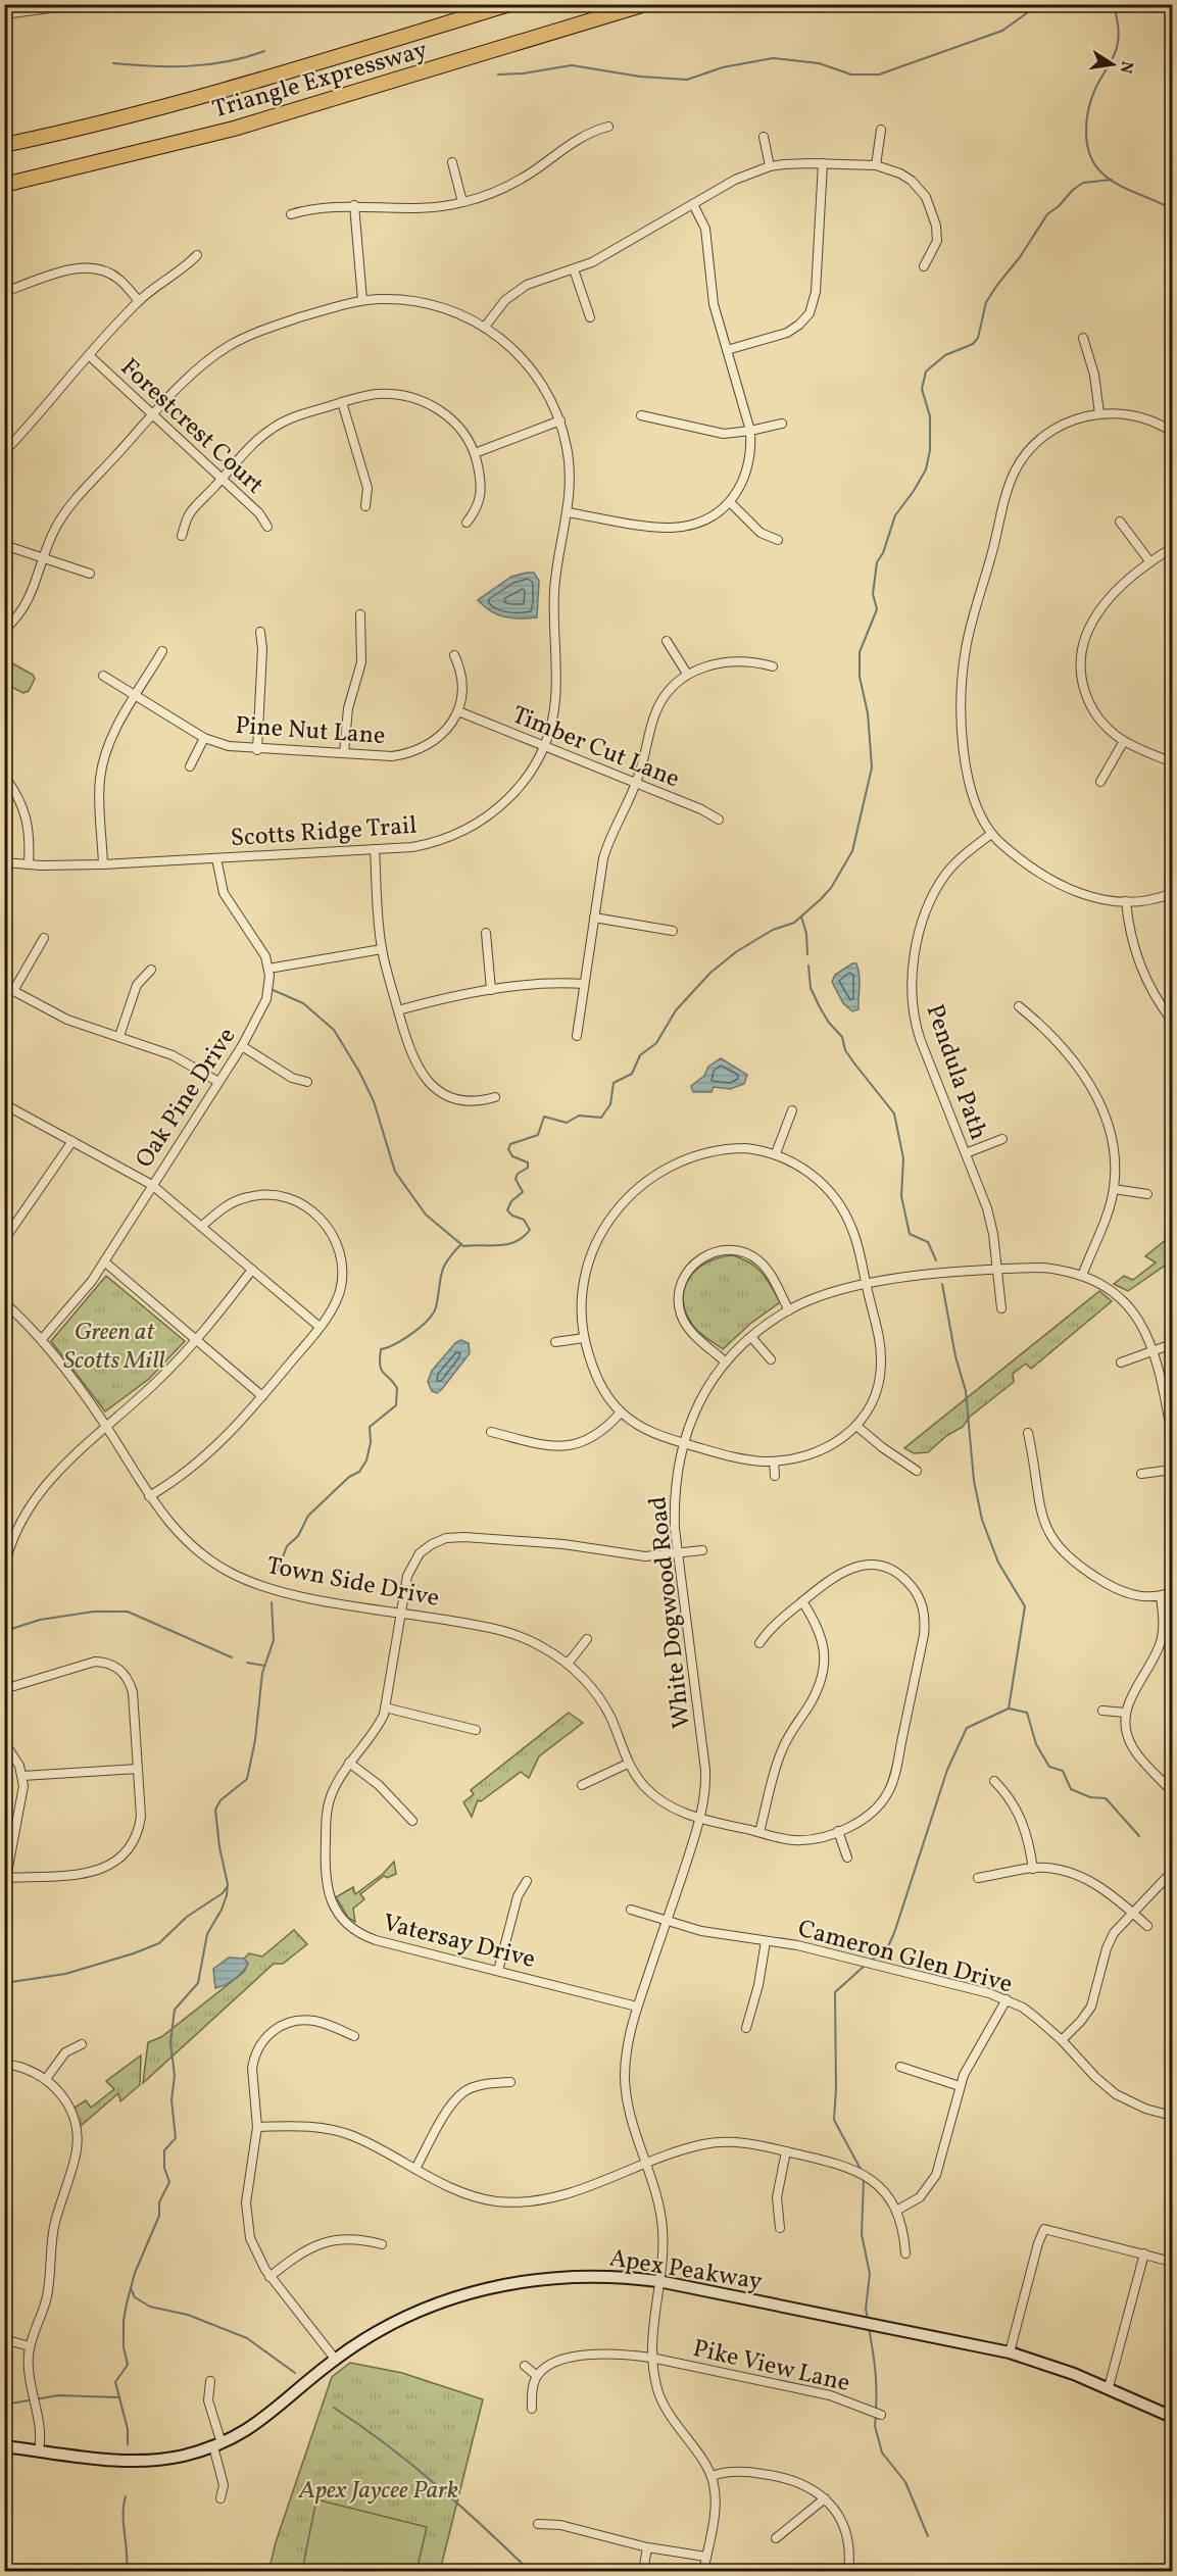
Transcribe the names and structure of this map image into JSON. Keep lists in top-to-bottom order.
{
  "streets": {
    "highway": ["Triangle Expressway"],
    "main road": ["Apex Peakway"],
    "street": [
      "Forestcrest Court",
      "Pine Nut Lane",
      "Timber Cut Lane",
      "Scotts Ridge Trail",
      "Pendula Path",
      "Oak Pine Drive",
      "Town Side Drive",
      "White Dogwood Road",
      "Vatersay Drive",
      "Cameron Glen Drive",
      "Pike View Lane"
    ]
  },
  "crossings": [
    ["Forestcrest Court", "Scotts Ridge Trail"],
    ["Pine Nut Lane", "Timber Cut Lane"],
    ["Timber Cut Lane", "Scotts Ridge Trail"],
    ["Scotts Ridge Trail", "Oak Pine Drive"],
    ["Pendula Path", "White Dogwood Road"],
    ["Oak Pine Drive", "Town Side Drive"],
    ["Town Side Drive", "White Dogwood Road"],
    ["Town Side Drive", "Vatersay Drive"],
    ["White Dogwood Road", "Vatersay Drive"],
    ["White Dogwood Road", "Cameron Glen Drive"],
    ["White Dogwood Road", "Apex Peakway"],
    ["White Dogwood Road", "Pike View Lane"]
  ],
  "parks": ["Green at Scotts Mill", "Apex Jaycee Park"],
  "north": "right"
}
